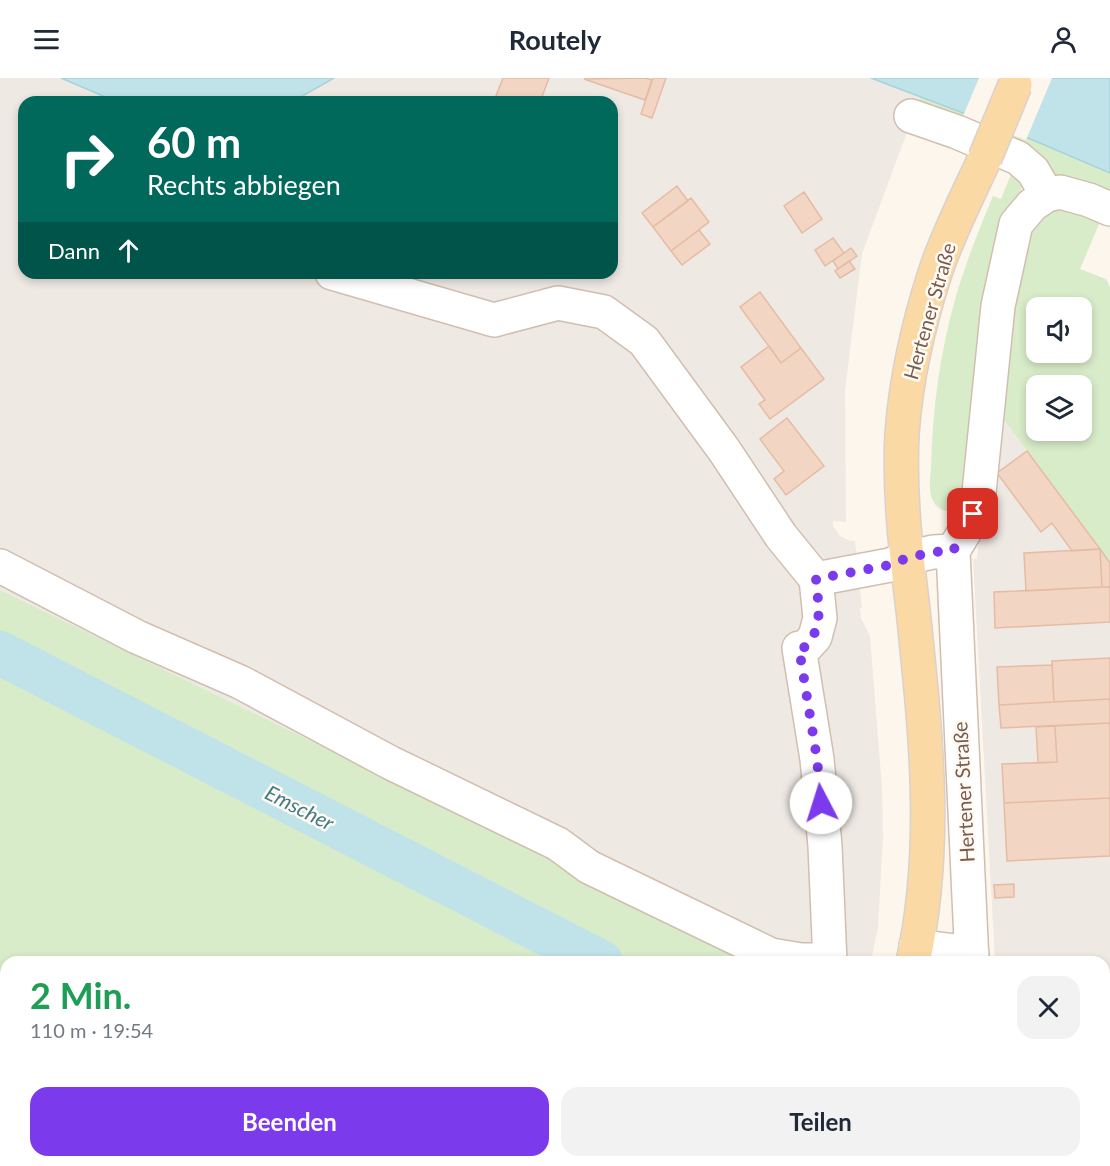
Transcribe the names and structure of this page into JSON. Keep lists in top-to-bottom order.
{
  "streets": {
    "main road": ["Hertener Straße"]
  },
  "water": ["Emscher"],
  "page": {
    "header": "Routely",
    "turn": ["60 m", "Rechts abbiegen"],
    "then": "Dann",
    "heading": ["2 Min.", "110 m · 19:54"],
    "buttons": ["Beenden", "Teilen"]
  }
}
